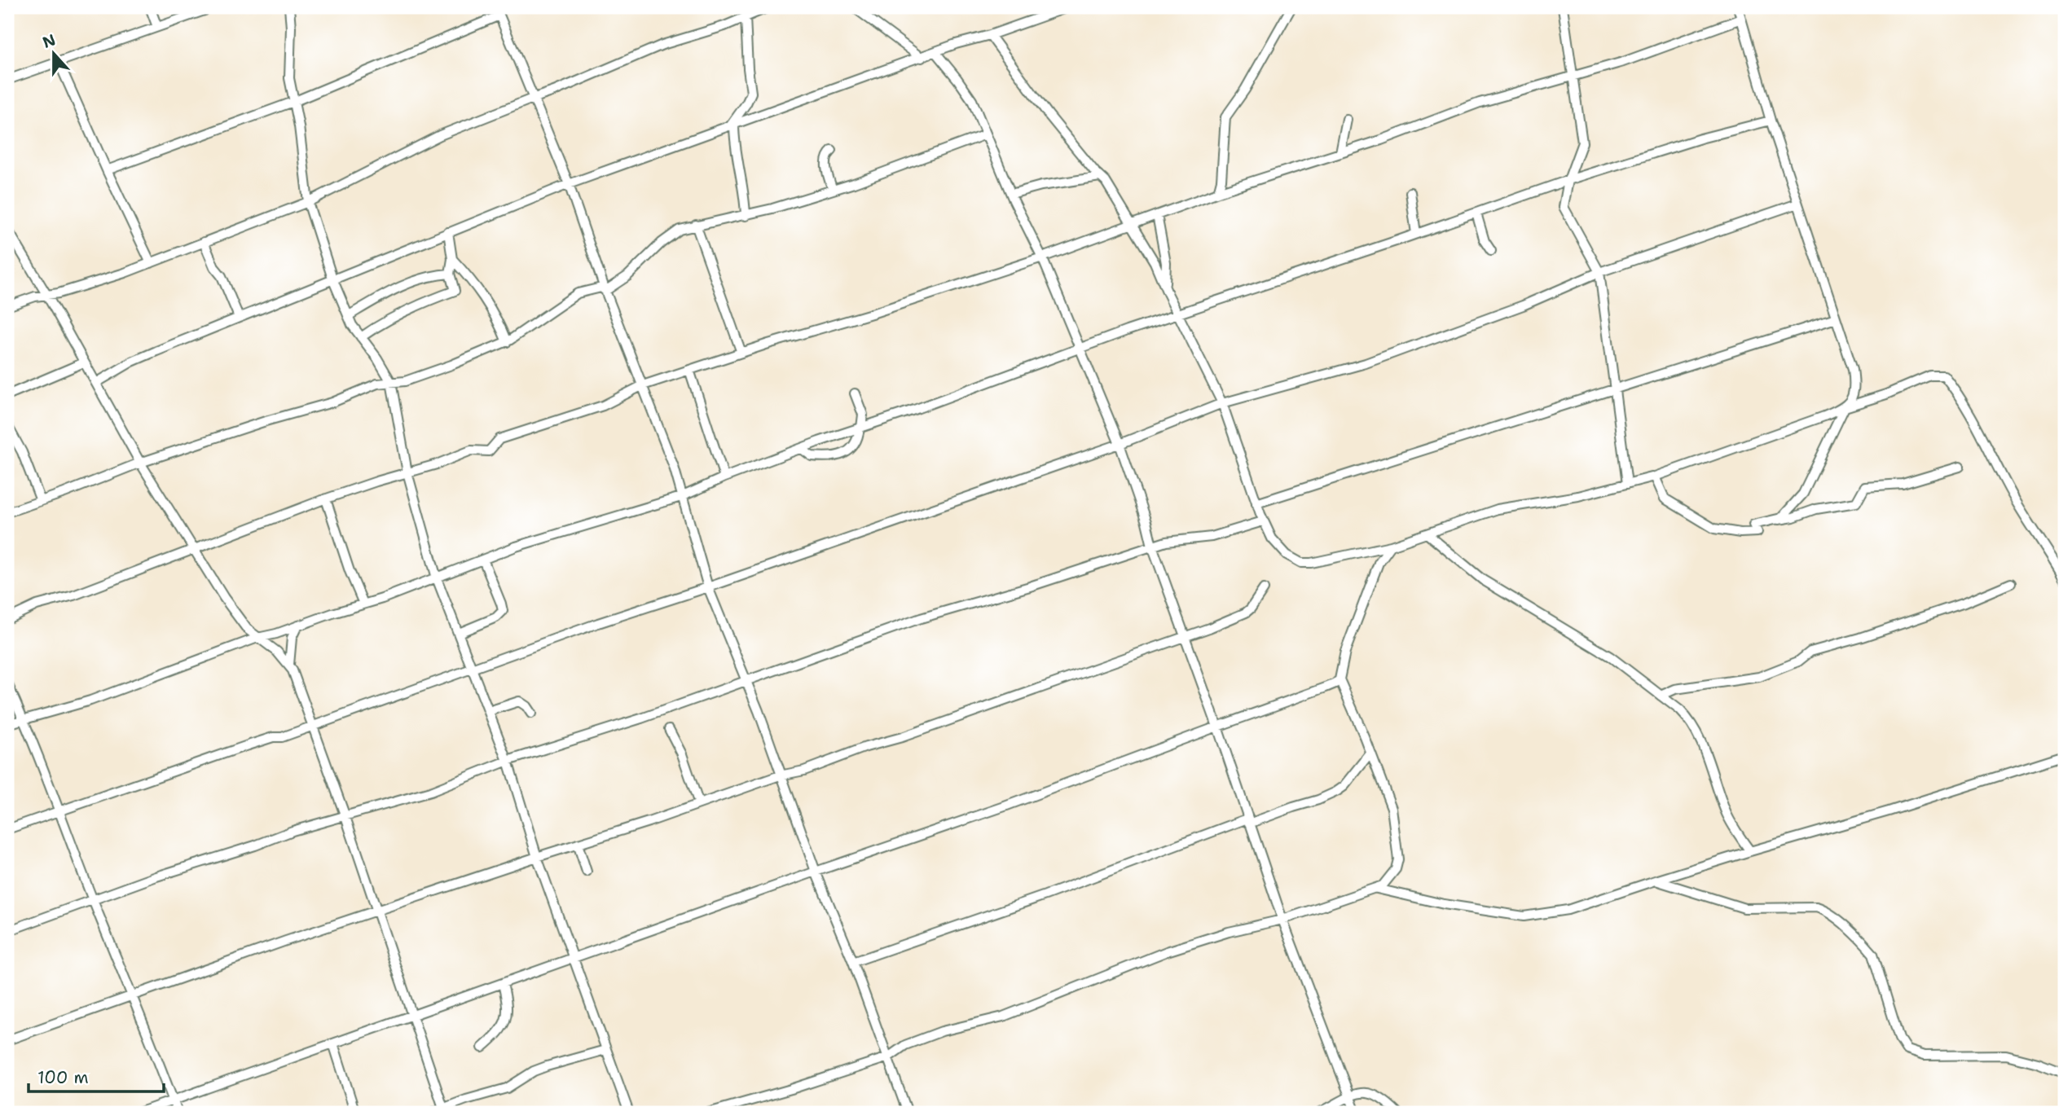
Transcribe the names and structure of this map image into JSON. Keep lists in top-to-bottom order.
{
  "scale_bar": "100 m",
  "north": "top"
}
